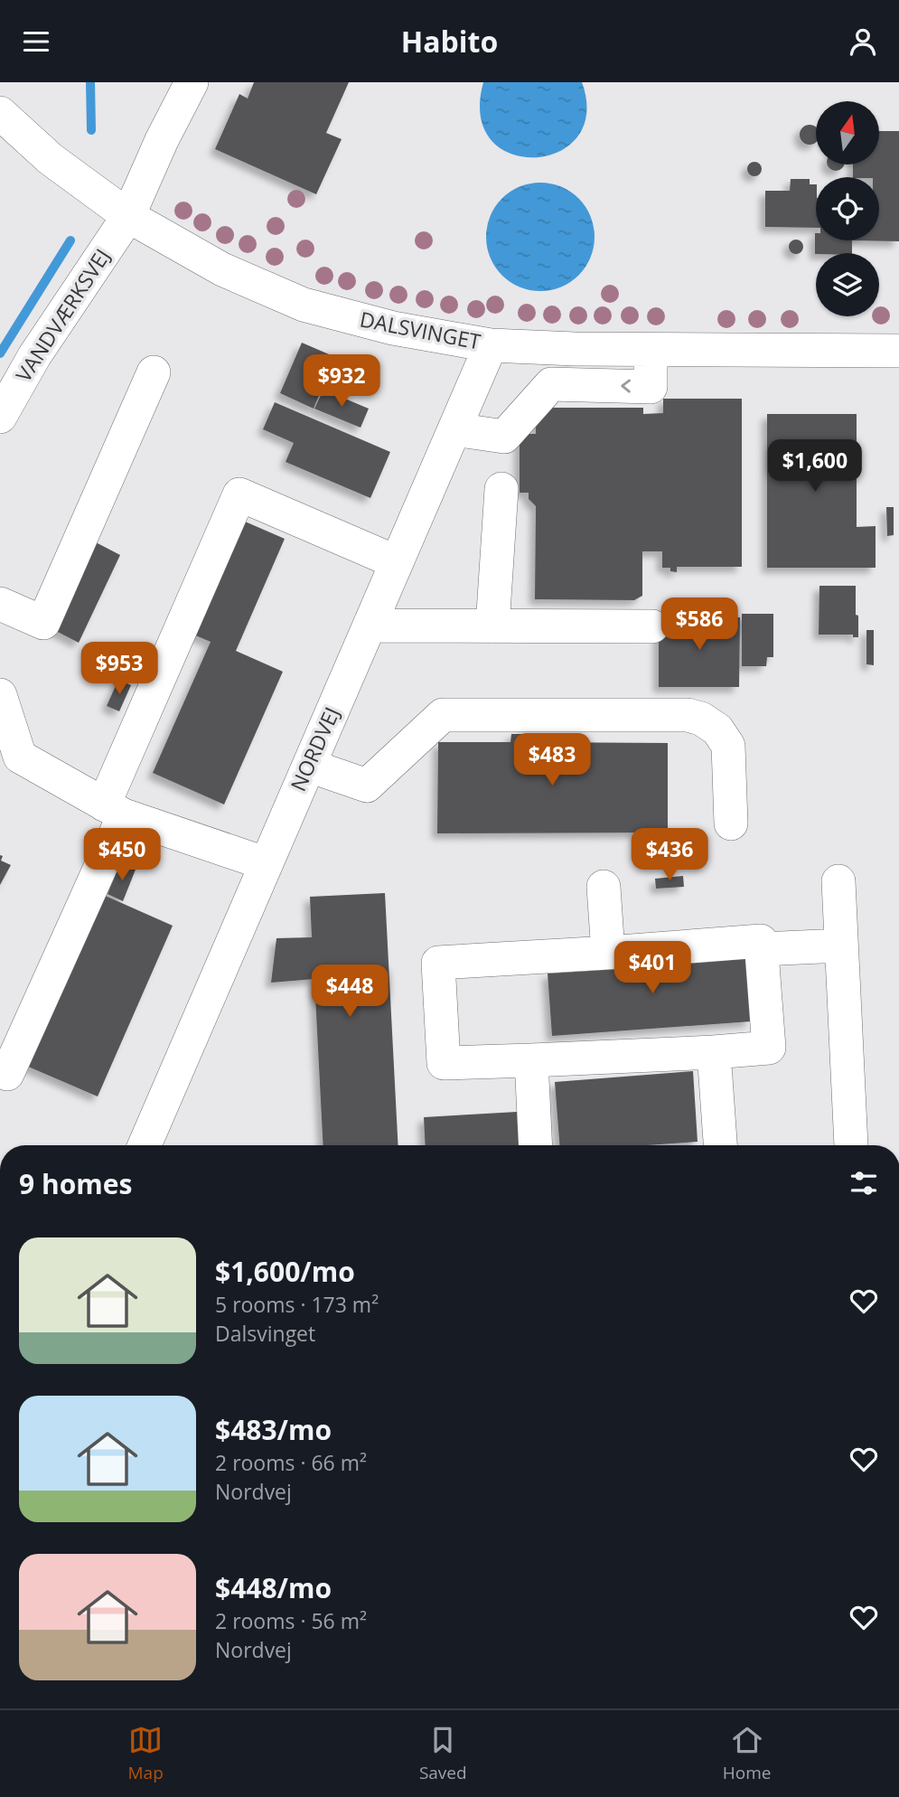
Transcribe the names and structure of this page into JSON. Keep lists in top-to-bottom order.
{
  "streets": {
    "street": ["VANDVÆRKSVEJ", "DALSVINGET", "NORDVEJ"]
  },
  "crossings": [
    ["VANDVÆRKSVEJ", "DALSVINGET"],
    ["DALSVINGET", "NORDVEJ"]
  ],
  "north": "top",
  "page": {
    "header": "Habito",
    "price": [
      "$932",
      "$1,600",
      "$586",
      "$953",
      "$483",
      "$450",
      "$436",
      "$401",
      "$448"
    ],
    "heading": "9 homes",
    "list": [
      {
        "name": "$1,600/mo",
        "note": "5 rooms · 173 m² · Dalsvinget"
      },
      {
        "name": "$483/mo",
        "note": "2 rooms · 66 m² · Nordvej"
      },
      {
        "name": "$448/mo",
        "note": "2 rooms · 56 m² · Nordvej"
      }
    ],
    "tabs": ["Map", "Saved", "Home"]
  }
}
